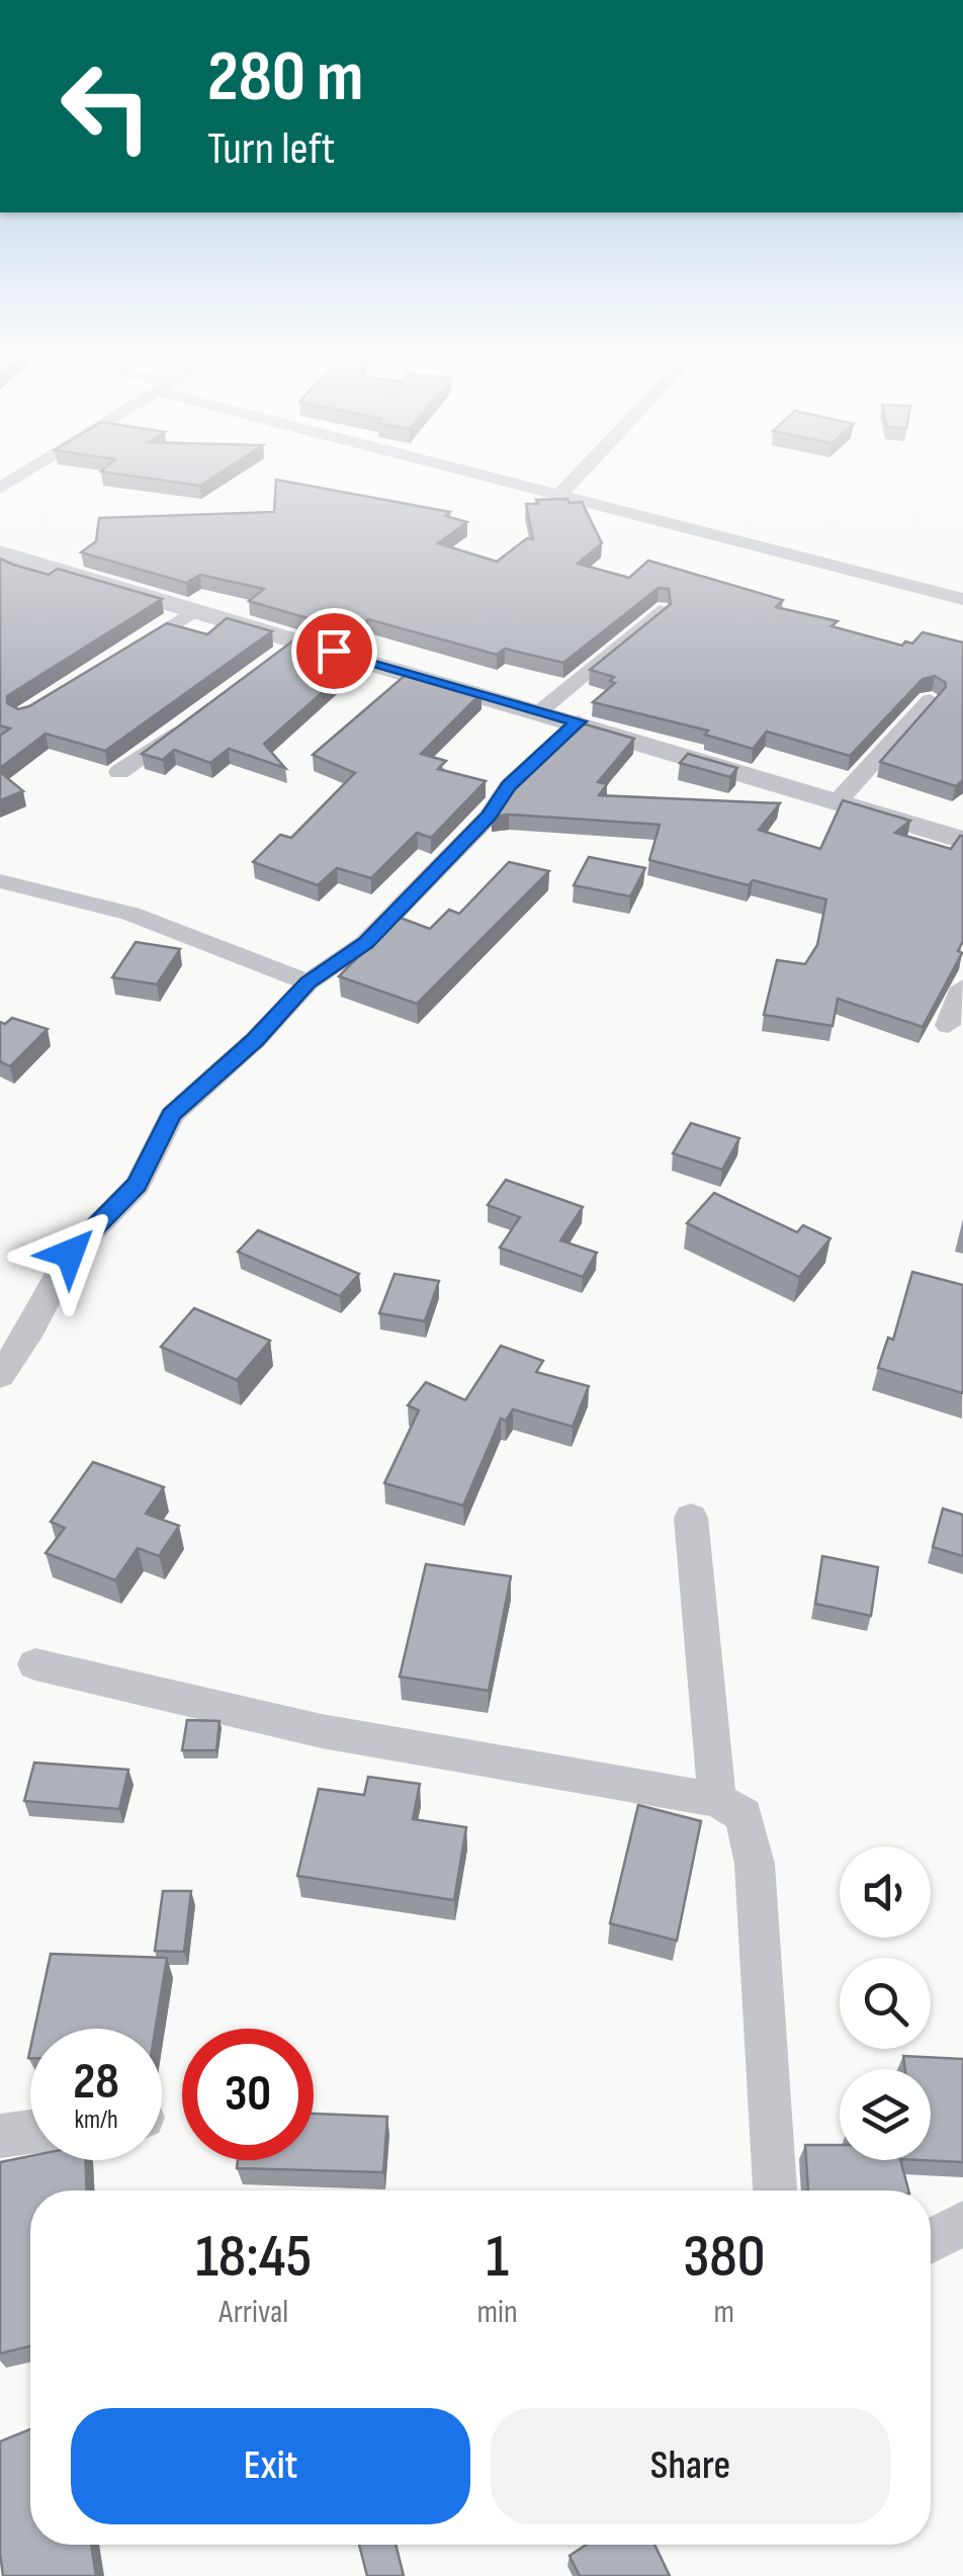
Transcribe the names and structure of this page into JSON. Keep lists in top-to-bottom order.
{
  "page": {
    "turn": ["280 m", "Turn left"],
    "speed": "28 km/h",
    "limit": "30",
    "eta": [
      "18:45",
      "Arrival",
      "1",
      "min",
      "380",
      "m"
    ],
    "buttons": ["Exit", "Share"]
  }
}
